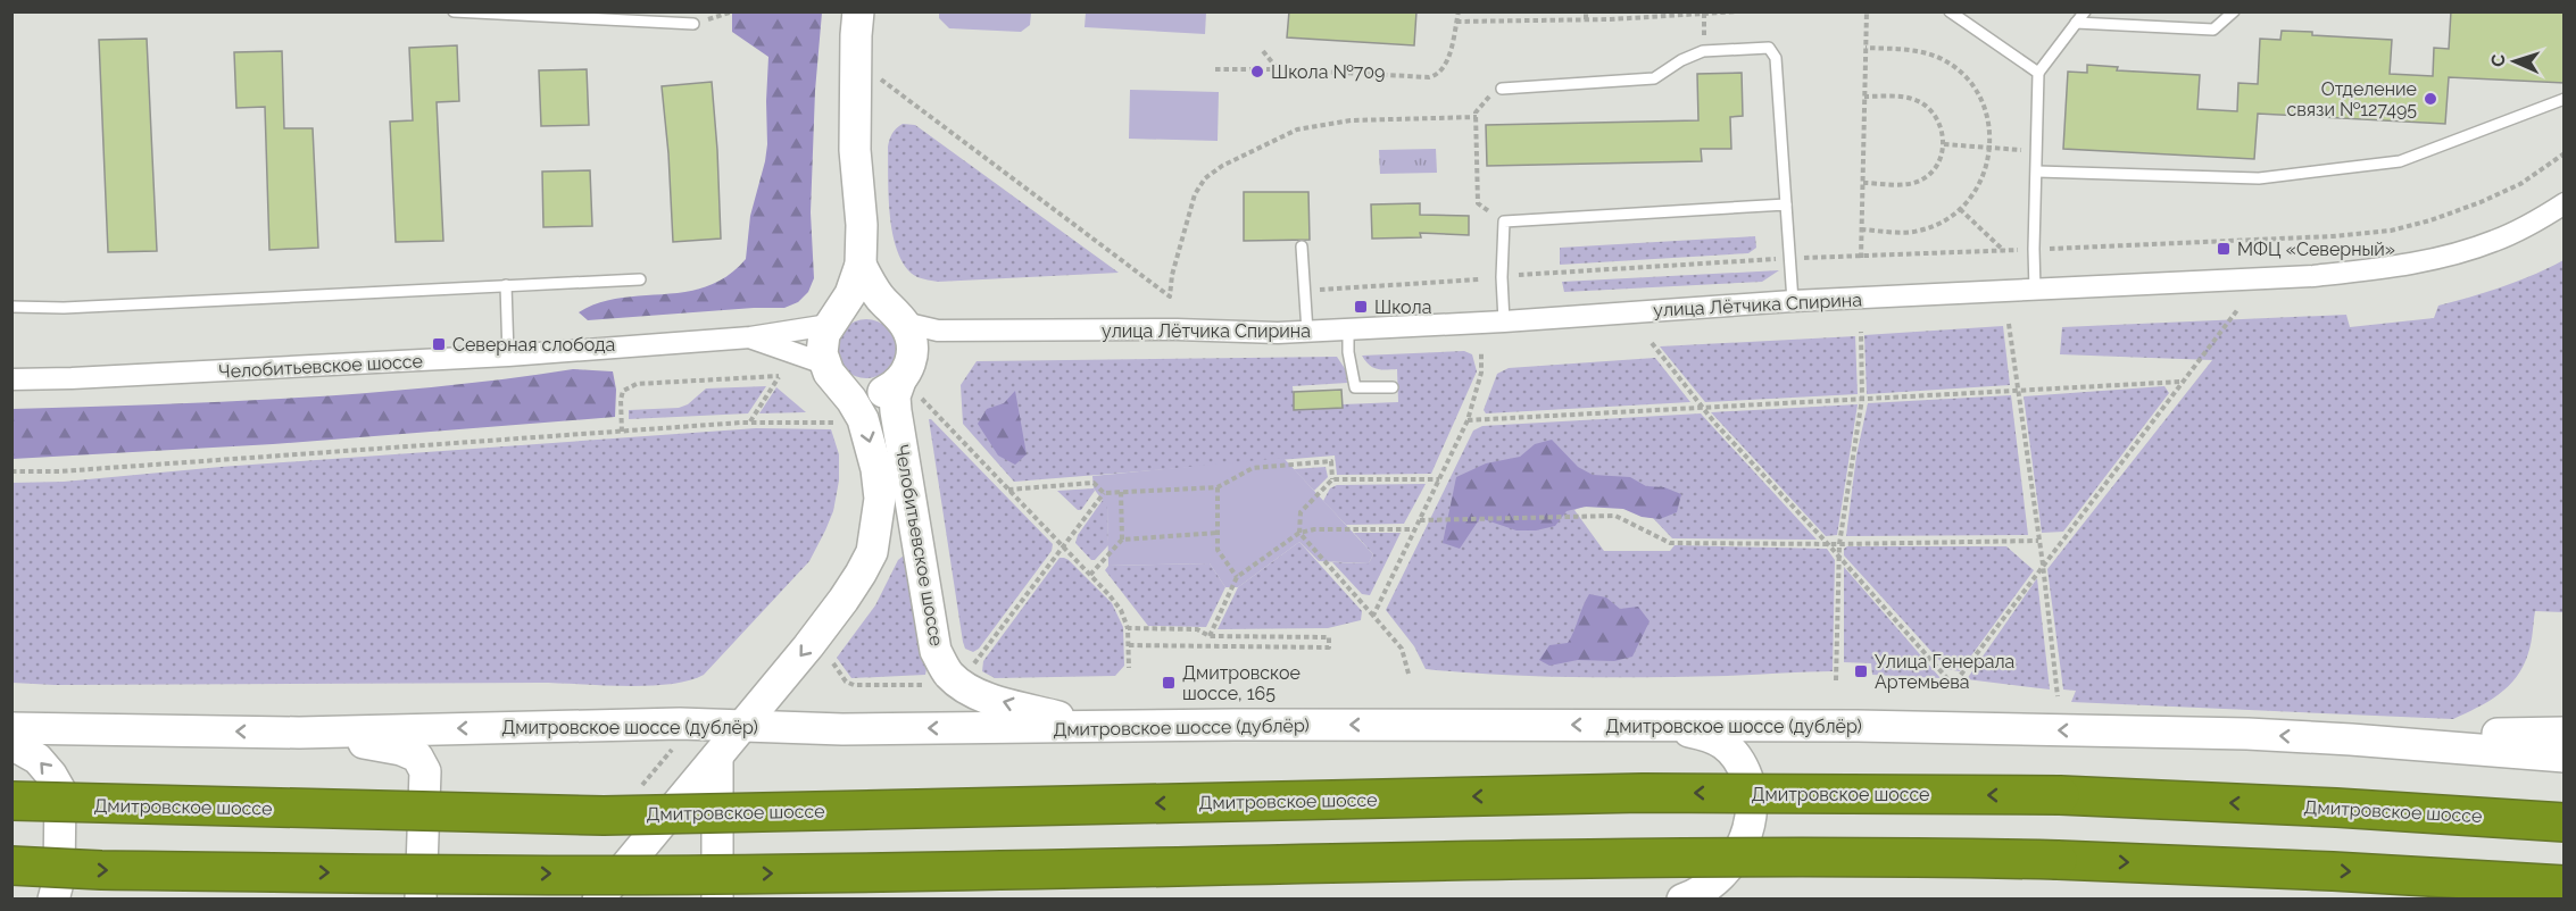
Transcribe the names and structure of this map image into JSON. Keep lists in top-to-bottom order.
{
  "streets": {
    "highway": ["Дмитровское шоссе"],
    "main road": ["Челобитьевское шоссе", "Дмитровское шоссе (дублёр)"],
    "street": ["улица Лётчика Спирина"]
  },
  "crossings": [
    ["улица Лётчика Спирина", "Челобитьевское шоссе"],
    ["Челобитьевское шоссе", "Дмитровское шоссе (дублёр)"]
  ],
  "one_way": ["Дмитровское шоссе (дублёр)"],
  "places": {
    "other": ["Школа №709", "Отделение связи №127495"],
    "transit": [
      "МФЦ «Северный»",
      "Школа",
      "Северная слобода",
      "Улица Генерала Артемьева",
      "Дмитровское шоссе, 165"
    ]
  },
  "north": "left"
}
